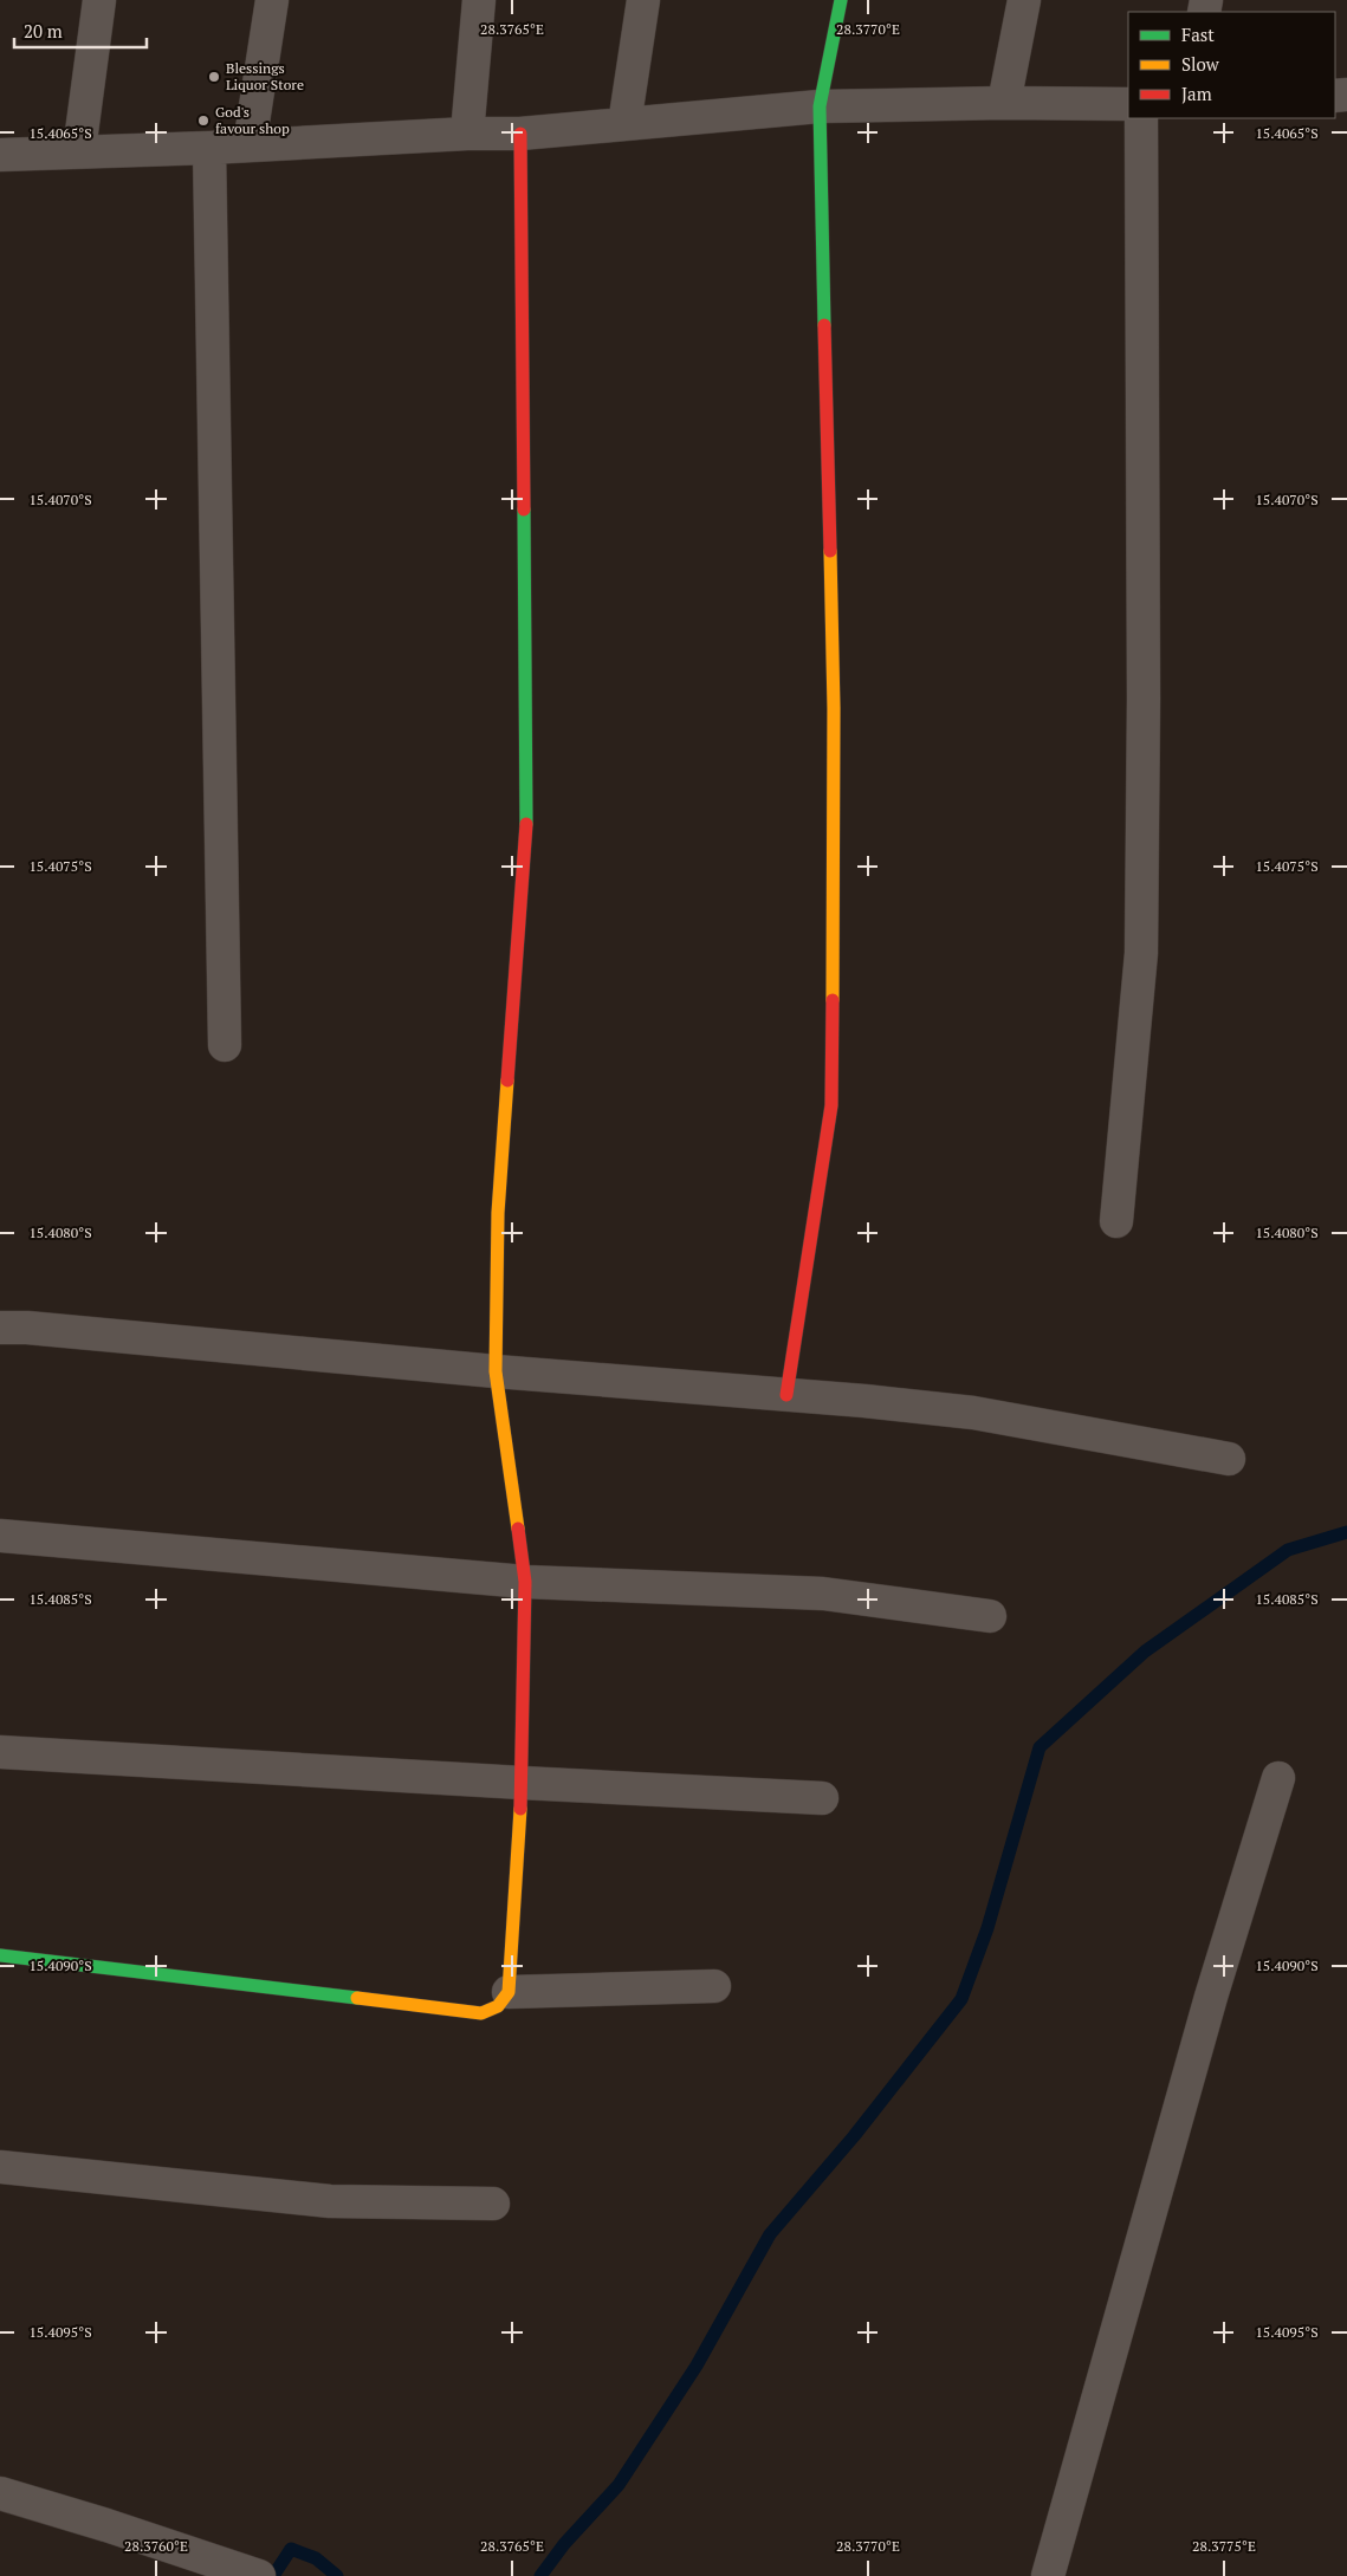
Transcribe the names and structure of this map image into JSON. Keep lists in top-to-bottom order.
{
  "places": ["Blessings Liquor Store", "God's favour shop"],
  "legend": ["Fast", "Slow", "Jam"],
  "scale_bar": "20 m",
  "coordinates": [
    "28.3765°E",
    "28.3770°E",
    "15.4065°S",
    "15.4070°S",
    "15.4075°S",
    "15.4080°S",
    "15.4085°S",
    "15.4090°S",
    "15.4095°S",
    "28.3760°E",
    "28.3775°E"
  ]
}
